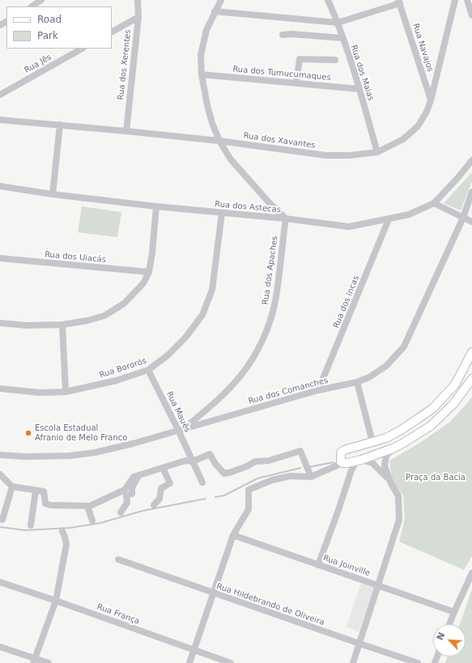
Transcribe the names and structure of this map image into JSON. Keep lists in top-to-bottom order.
{
  "streets": {
    "street": [
      "Rua Navajos",
      "Rua Jês",
      "Rua dos Xerentes",
      "Rua dos Maias",
      "Rua dos Tumucumaques",
      "Rua dos Xavantes",
      "Rua dos Astecas",
      "Rua dos Uiacás",
      "Rua dos Apaches",
      "Rua dos Incas",
      "Rua Bororós",
      "Rua dos Comanches",
      "Rua Mauês",
      "Rua Joinville",
      "Rua Hildebrando de Oliveira",
      "Rua França"
    ]
  },
  "crossings": [
    ["Rua Navajos", "Rua dos Xavantes"],
    ["Rua dos Xerentes", "Rua dos Xavantes"],
    ["Rua dos Maias", "Rua dos Tumucumaques"],
    ["Rua dos Maias", "Rua dos Xavantes"],
    ["Rua dos Astecas", "Rua dos Apaches"],
    ["Rua dos Astecas", "Rua dos Incas"],
    ["Rua dos Astecas", "Rua Bororós"],
    ["Rua dos Apaches", "Rua dos Comanches"],
    ["Rua dos Apaches", "Rua Mauês"],
    ["Rua dos Incas", "Rua dos Comanches"],
    ["Rua Bororós", "Rua Mauês"],
    ["Rua dos Comanches", "Rua Mauês"]
  ],
  "parks": ["Praça da Bacia"],
  "places": ["Escola Estadual Afranio de Melo Franco"],
  "legend": ["Road", "Park"],
  "north": "top left"
}
